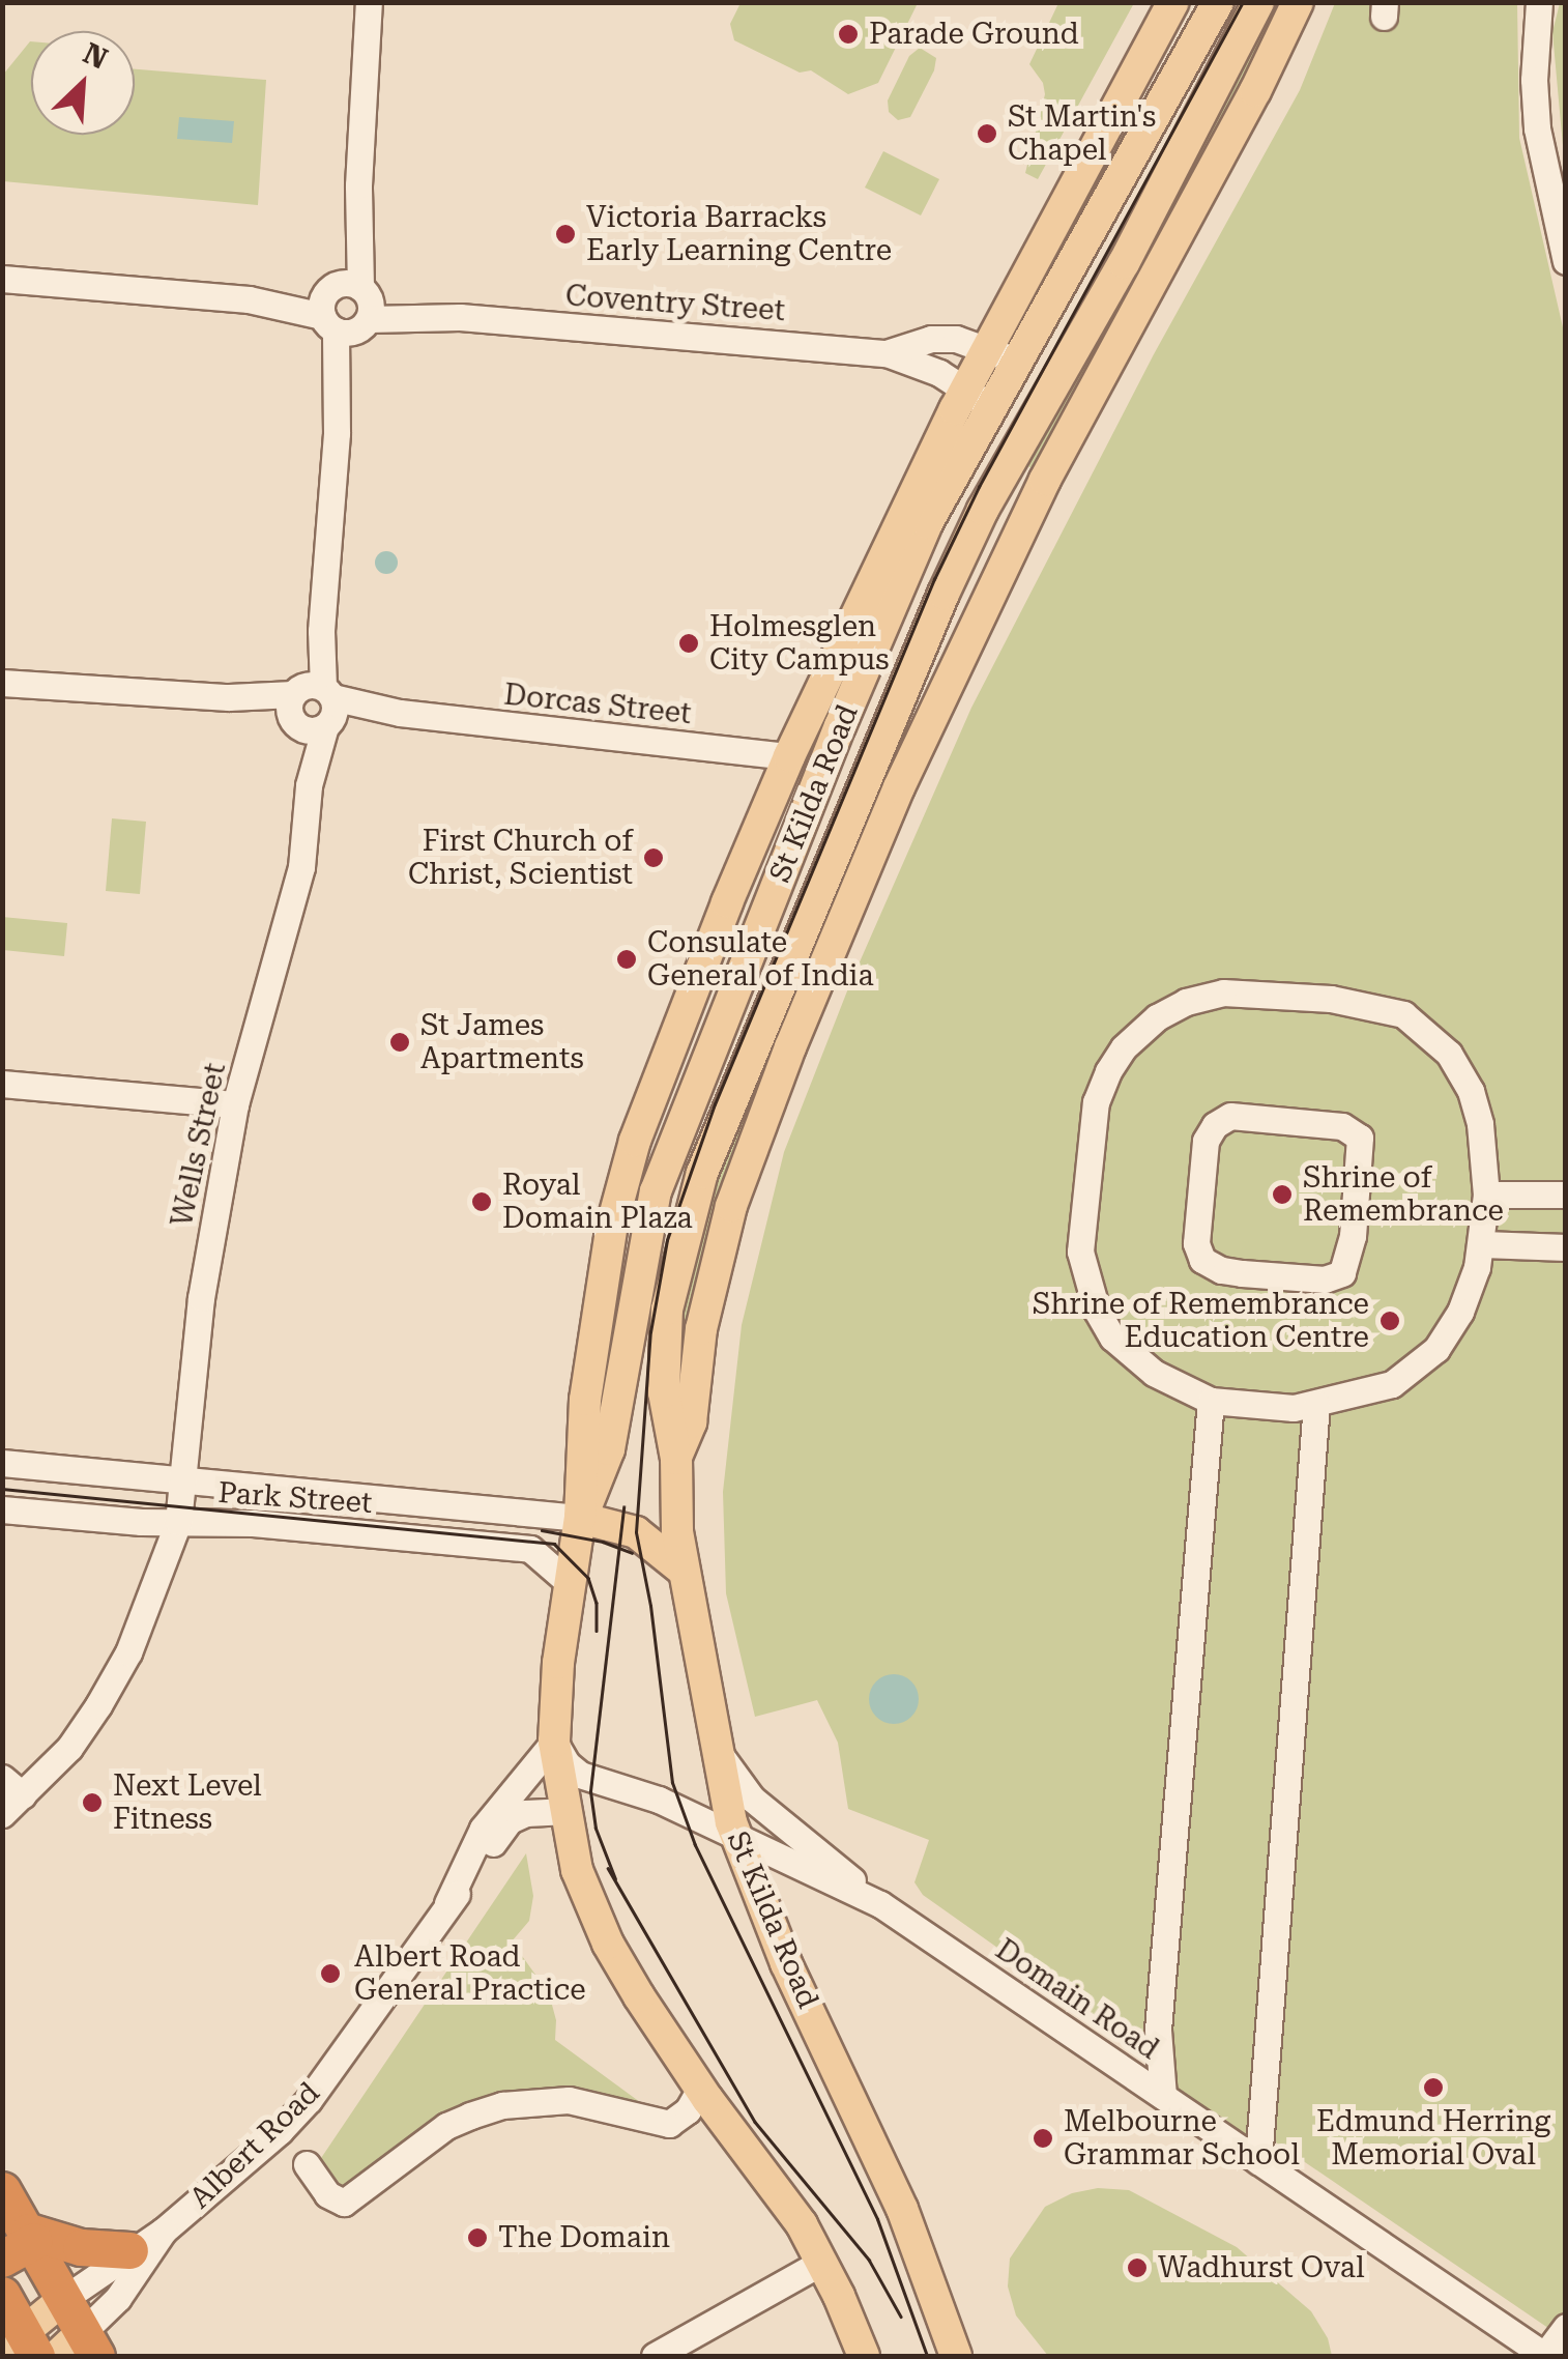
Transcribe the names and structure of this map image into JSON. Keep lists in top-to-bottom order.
{
  "streets": {
    "main road": ["St Kilda Road", "Albert Road"],
    "street": [
      "Coventry Street",
      "Dorcas Street",
      "Wells Street",
      "Park Street",
      "Domain Road"
    ]
  },
  "crossings": [
    ["Coventry Street", "St Kilda Road"],
    ["Coventry Street", "Wells Street"],
    ["Dorcas Street", "St Kilda Road"],
    ["Dorcas Street", "Wells Street"],
    ["St Kilda Road", "Park Street"],
    ["St Kilda Road", "Domain Road"],
    ["St Kilda Road", "Albert Road"],
    ["Wells Street", "Park Street"],
    ["Domain Road", "Albert Road"]
  ],
  "places": [
    "Parade Ground",
    "St Martin's Chapel",
    "Victoria Barracks Early Learning Centre",
    "Holmesglen City Campus",
    "First Church of Christ, Scientist",
    "Consulate General of India",
    "St James Apartments",
    "Shrine of Remembrance",
    "Royal Domain Plaza",
    "Shrine of Remembrance Education Centre",
    "Next Level Fitness",
    "Albert Road General Practice",
    "Edmund Herring Memorial Oval",
    "Melbourne Grammar School",
    "The Domain",
    "Wadhurst Oval"
  ],
  "north": "top right"
}
